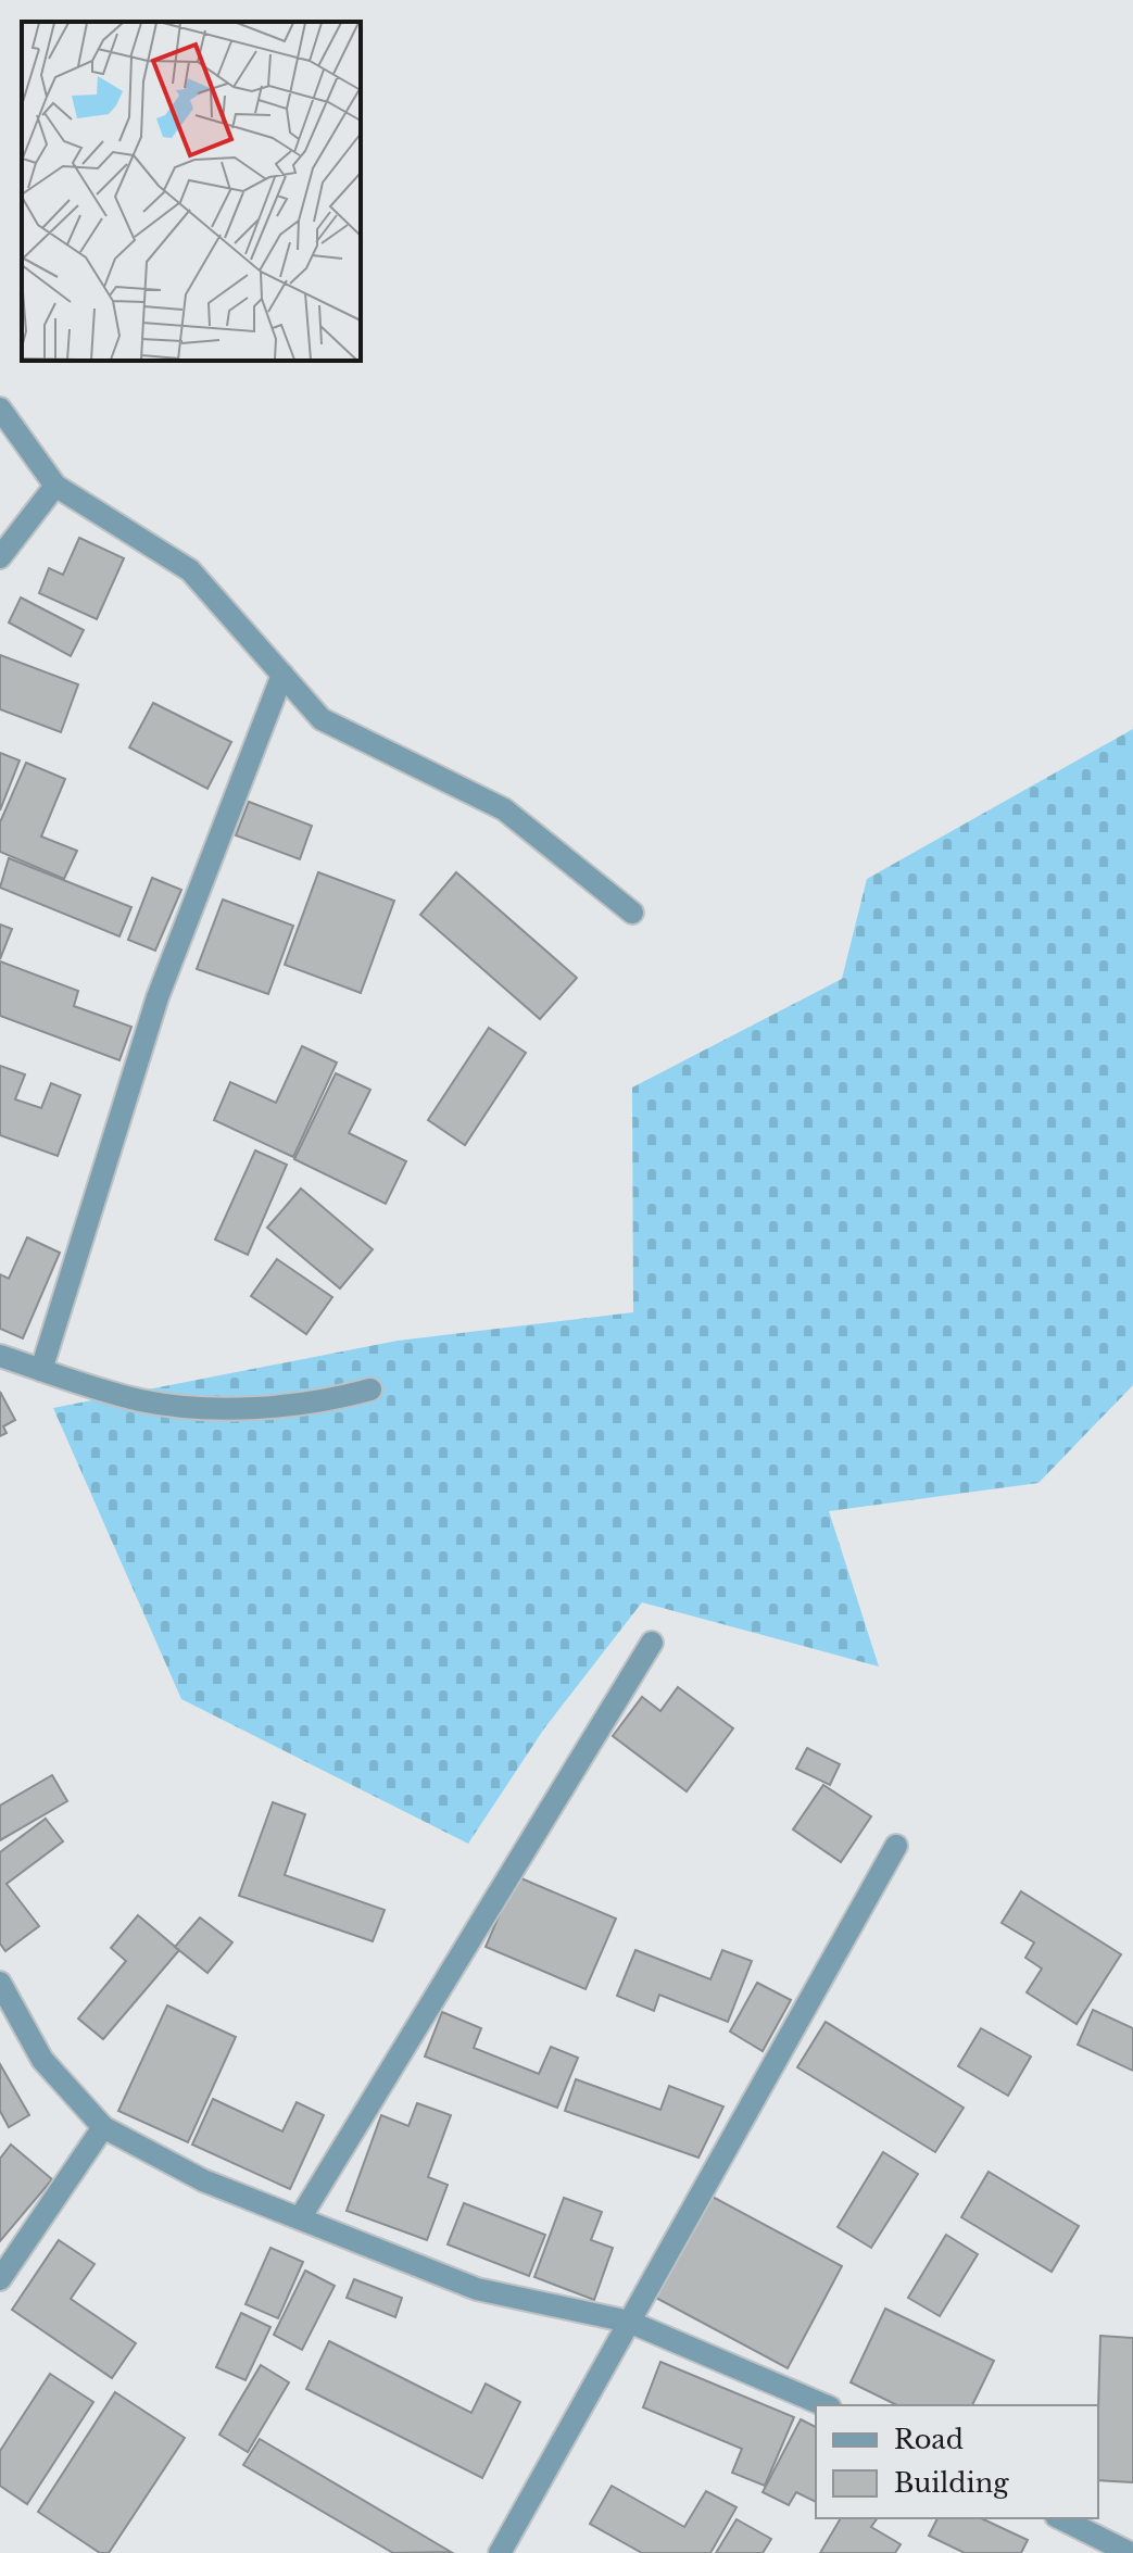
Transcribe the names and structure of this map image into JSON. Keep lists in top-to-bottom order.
{
  "legend": ["Road", "Building"]
}
